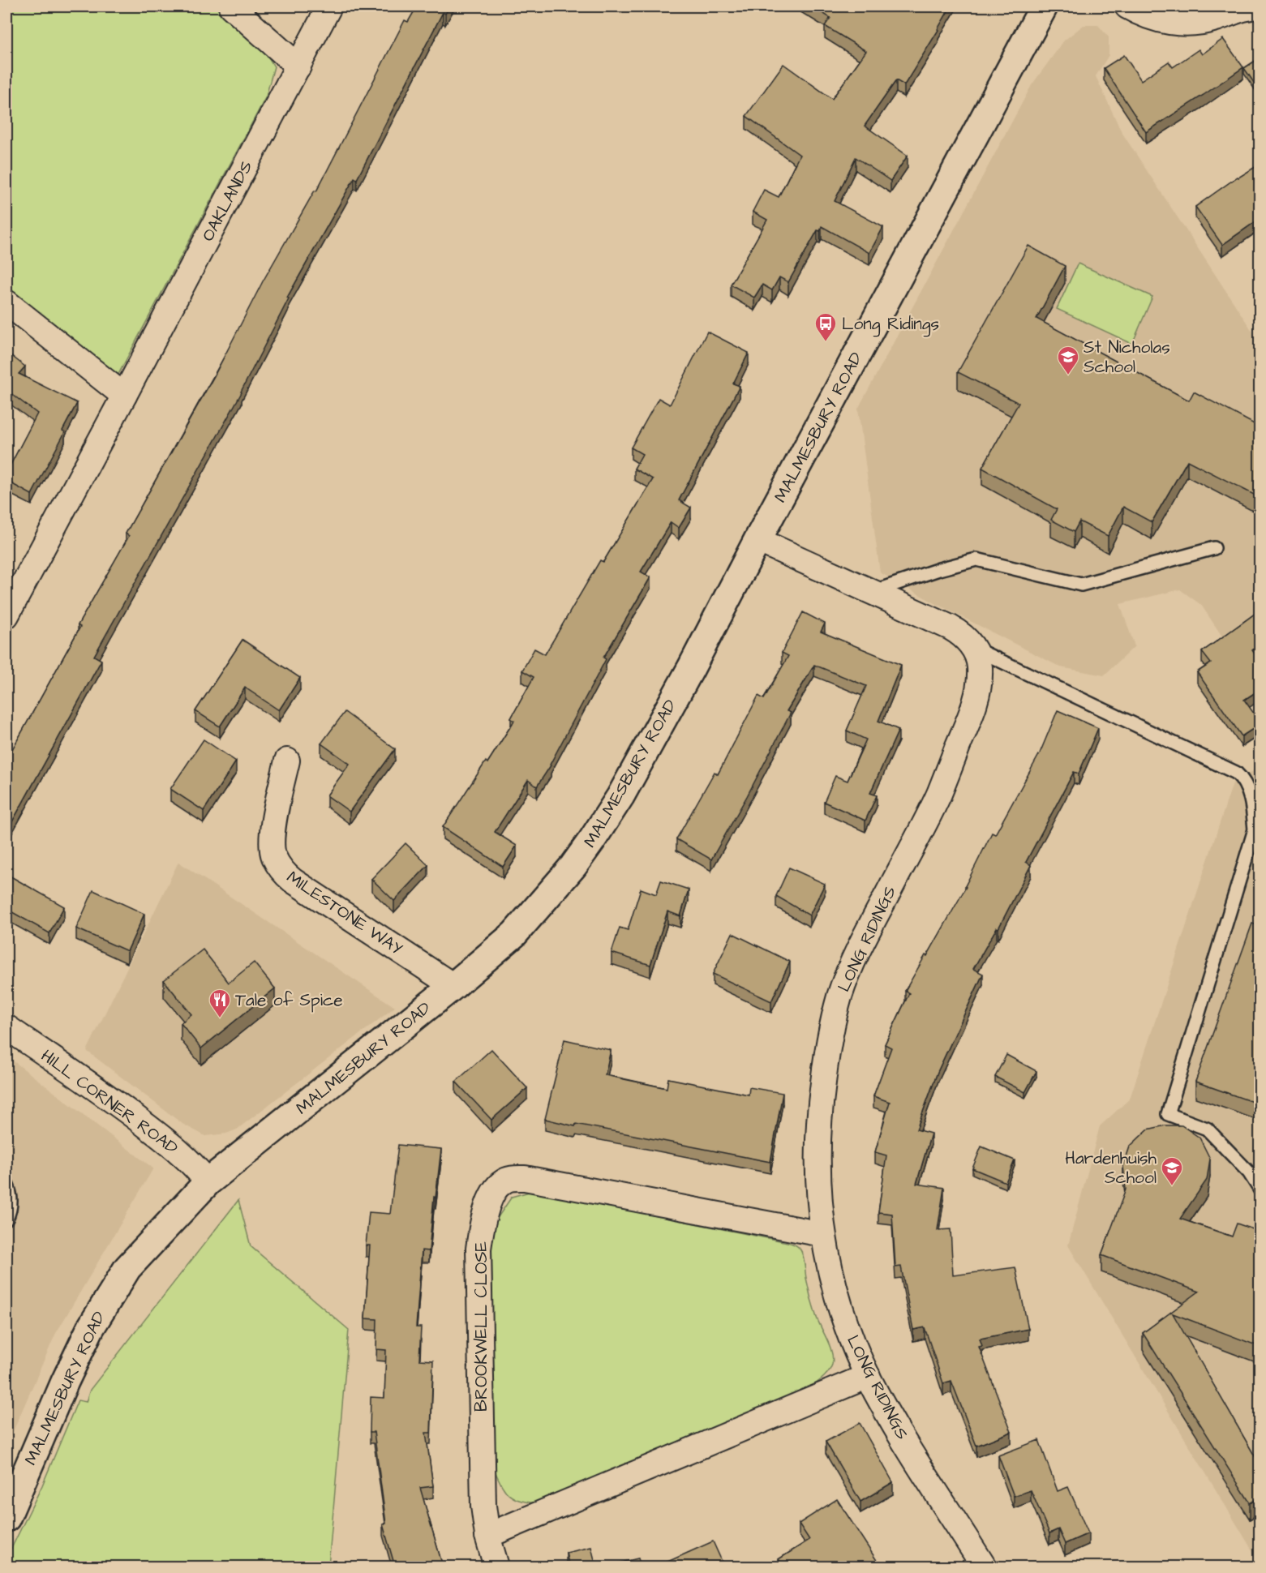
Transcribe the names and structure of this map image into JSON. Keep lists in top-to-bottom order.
{
  "streets": {
    "main road": ["MALMESBURY ROAD"],
    "street": [
      "OAKLANDS",
      "MILESTONE WAY",
      "LONG RIDINGS",
      "HILL CORNER ROAD",
      "BROOKWELL CLOSE"
    ]
  },
  "crossings": [
    ["MALMESBURY ROAD", "MILESTONE WAY"],
    ["MALMESBURY ROAD", "HILL CORNER ROAD"],
    ["LONG RIDINGS", "BROOKWELL CLOSE"]
  ],
  "places": {
    "bus stop": ["Long Ridings"],
    "school or university": ["St Nicholas School", "Hardenhuish School"],
    "restaurant": ["Tale of Spice"]
  }
}
